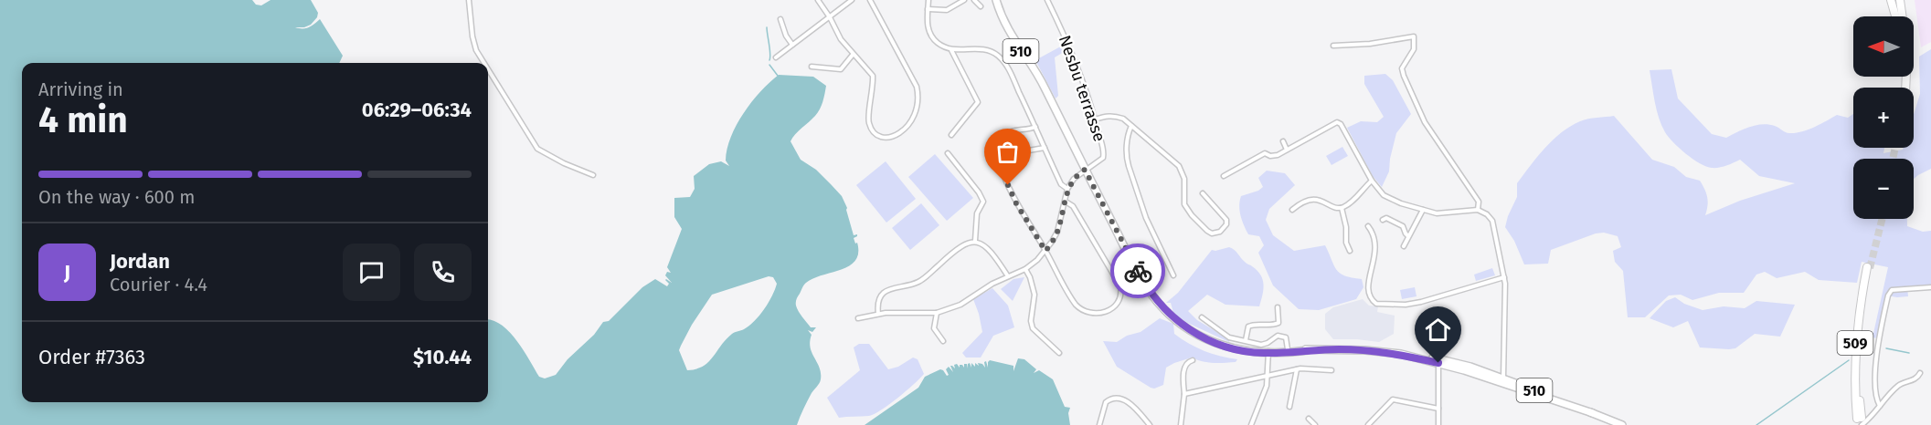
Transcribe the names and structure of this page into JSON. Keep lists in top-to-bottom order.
{
  "streets": {
    "highway": ["509"],
    "main road": ["510"],
    "street": ["Nesbu terrasse"]
  },
  "crossings": [
    ["510", "Nesbu terrasse"]
  ],
  "north": "left",
  "page": {
    "map_buttons": ["+", "−"],
    "heading": ["4 min", "Arriving in", "06:29–06:34"],
    "panel": [
      "Jordan",
      "Courier · 4.4",
      "Order #7363",
      "$10.44"
    ],
    "bar": "On the way · 600 m",
    "round": "J"
  }
}
